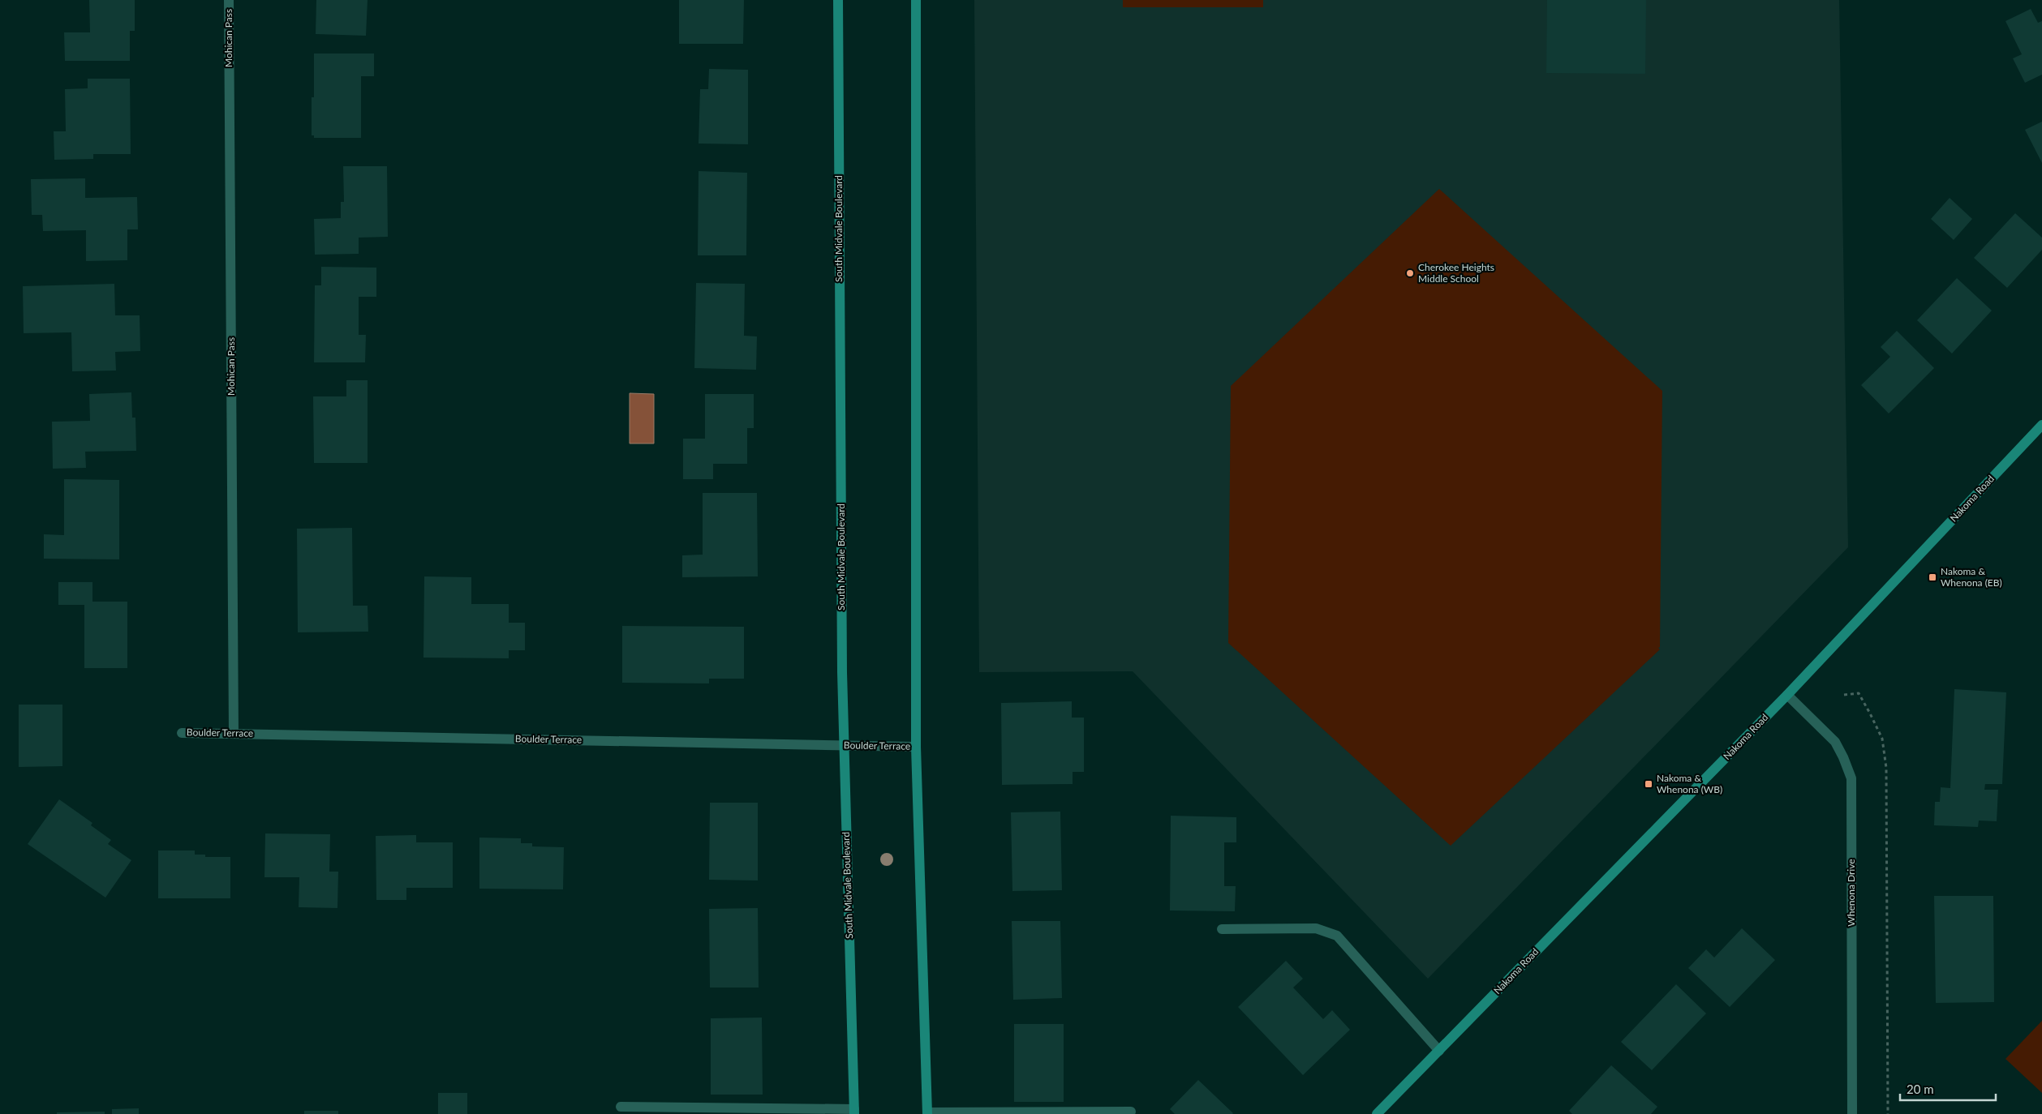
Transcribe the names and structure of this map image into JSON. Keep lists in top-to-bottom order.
{
  "streets": {
    "main road": ["South Midvale Boulevard", "Nakoma Road"],
    "street": ["Mohican Pass", "Boulder Terrace", "Whenona Drive"]
  },
  "crossings": [
    ["Mohican Pass", "Boulder Terrace"],
    ["South Midvale Boulevard", "Boulder Terrace"],
    ["Nakoma Road", "Whenona Drive"]
  ],
  "places": {
    "other": ["Cherokee Heights Middle School"],
    "transit": ["Nakoma & Whenona (EB)", "Nakoma & Whenona (WB)"]
  },
  "scale_bar": "20 m"
}
